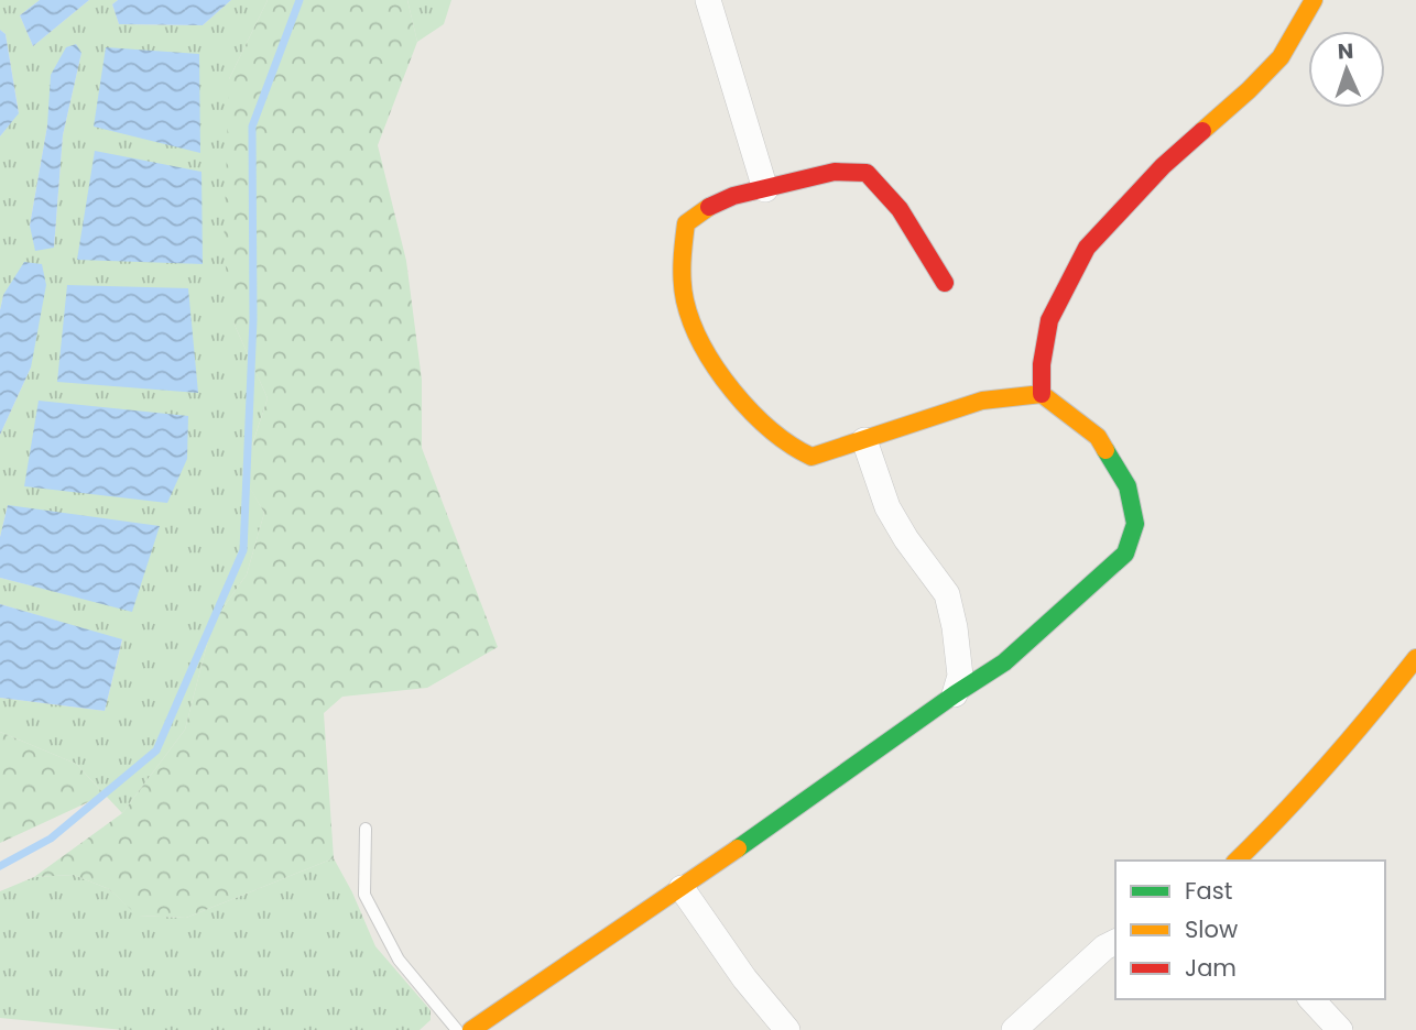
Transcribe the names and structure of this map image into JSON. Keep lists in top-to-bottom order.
{
  "legend": ["Fast", "Slow", "Jam"],
  "north": "top"
}
